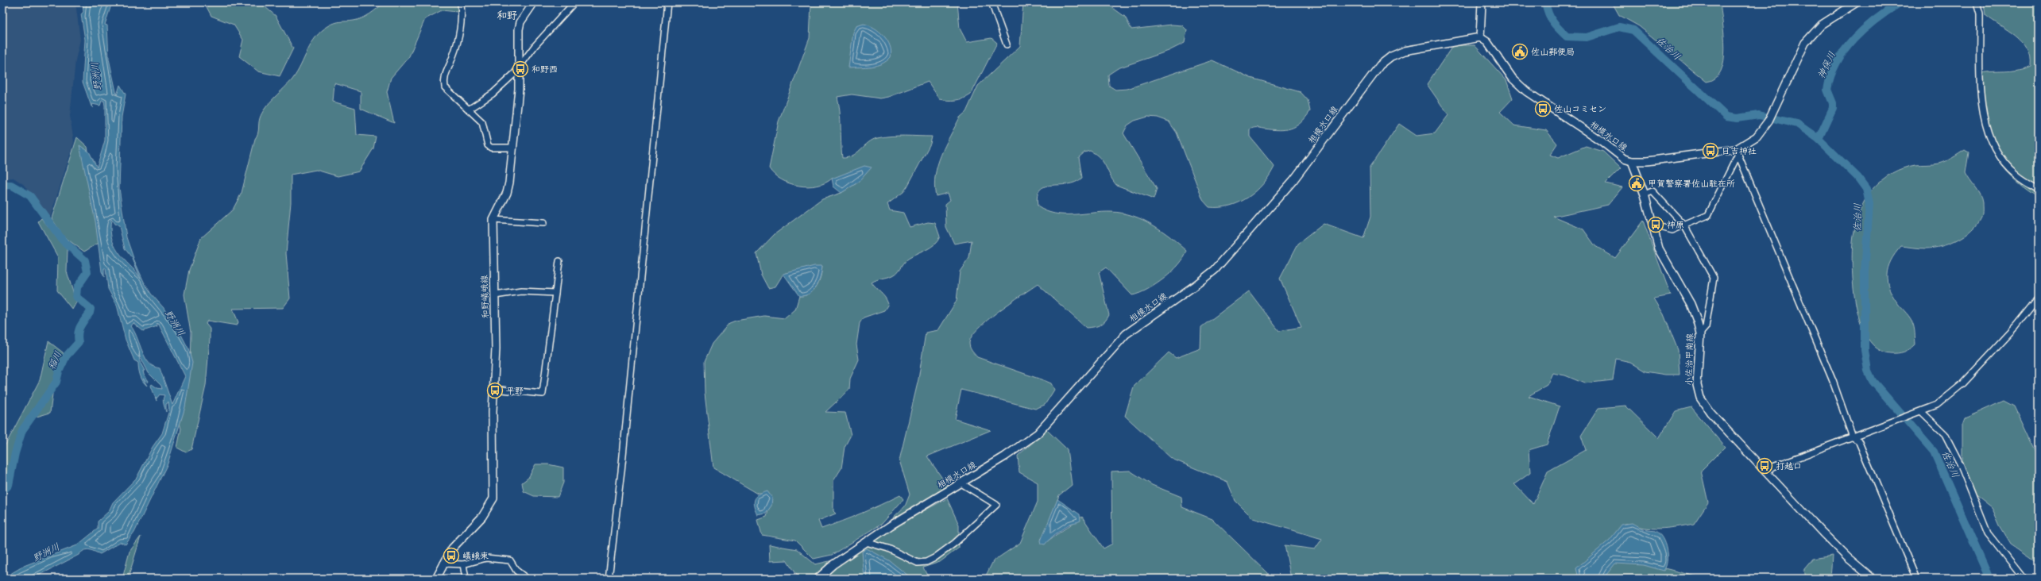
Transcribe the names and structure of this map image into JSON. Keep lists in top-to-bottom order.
{
  "streets": {
    "main road": ["相模水口線", "和野嶬峨線", "小佐治甲南線"]
  },
  "crossings": [
    ["相模水口線", "小佐治甲南線"]
  ],
  "districts": ["和野"],
  "water": [
    "佐治川",
    "神保川",
    "野洲川",
    "稲川"
  ],
  "places": {
    "public building": ["佐山郵便局", "甲賀警察署佐山駐在所"],
    "bus stop": [
      "和野西",
      "佐山コミセン",
      "日吉神社",
      "神原",
      "平野",
      "打越口",
      "嶬峨東"
    ]
  }
}
